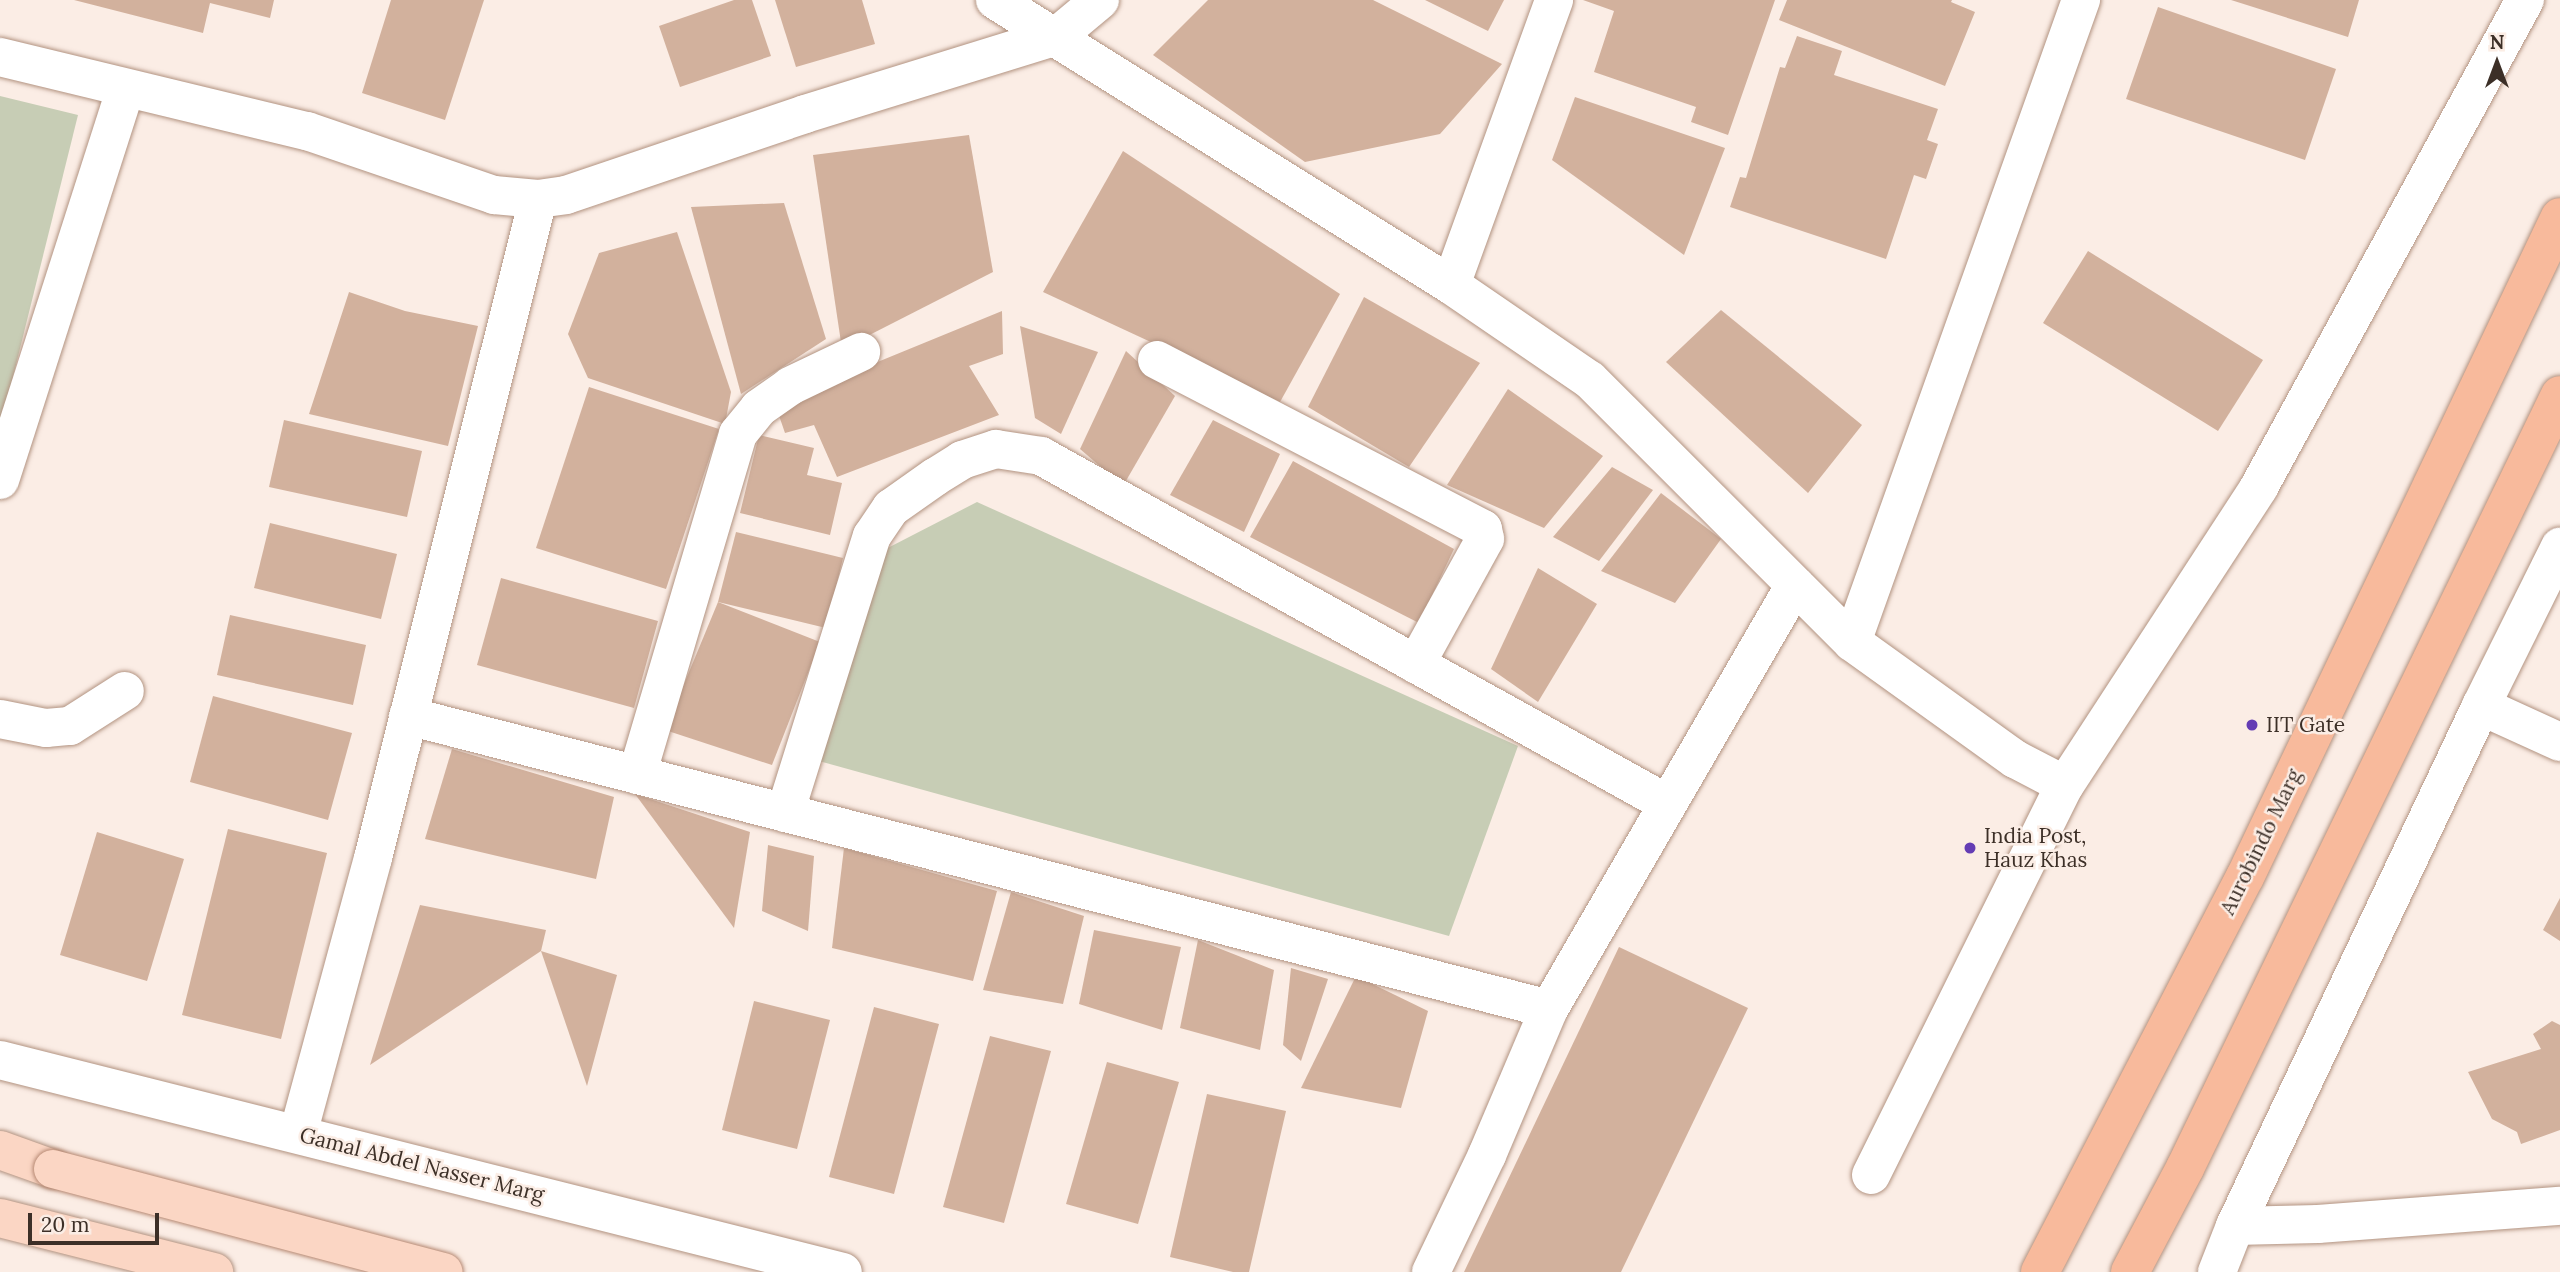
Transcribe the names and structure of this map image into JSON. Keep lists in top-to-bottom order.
{
  "streets": {
    "highway": ["Aurobindo Marg"],
    "street": ["Gamal Abdel Nasser Marg"]
  },
  "places": ["IIT Gate", "India Post, Hauz Khas"],
  "scale_bar": "20 m",
  "north": "top"
}
